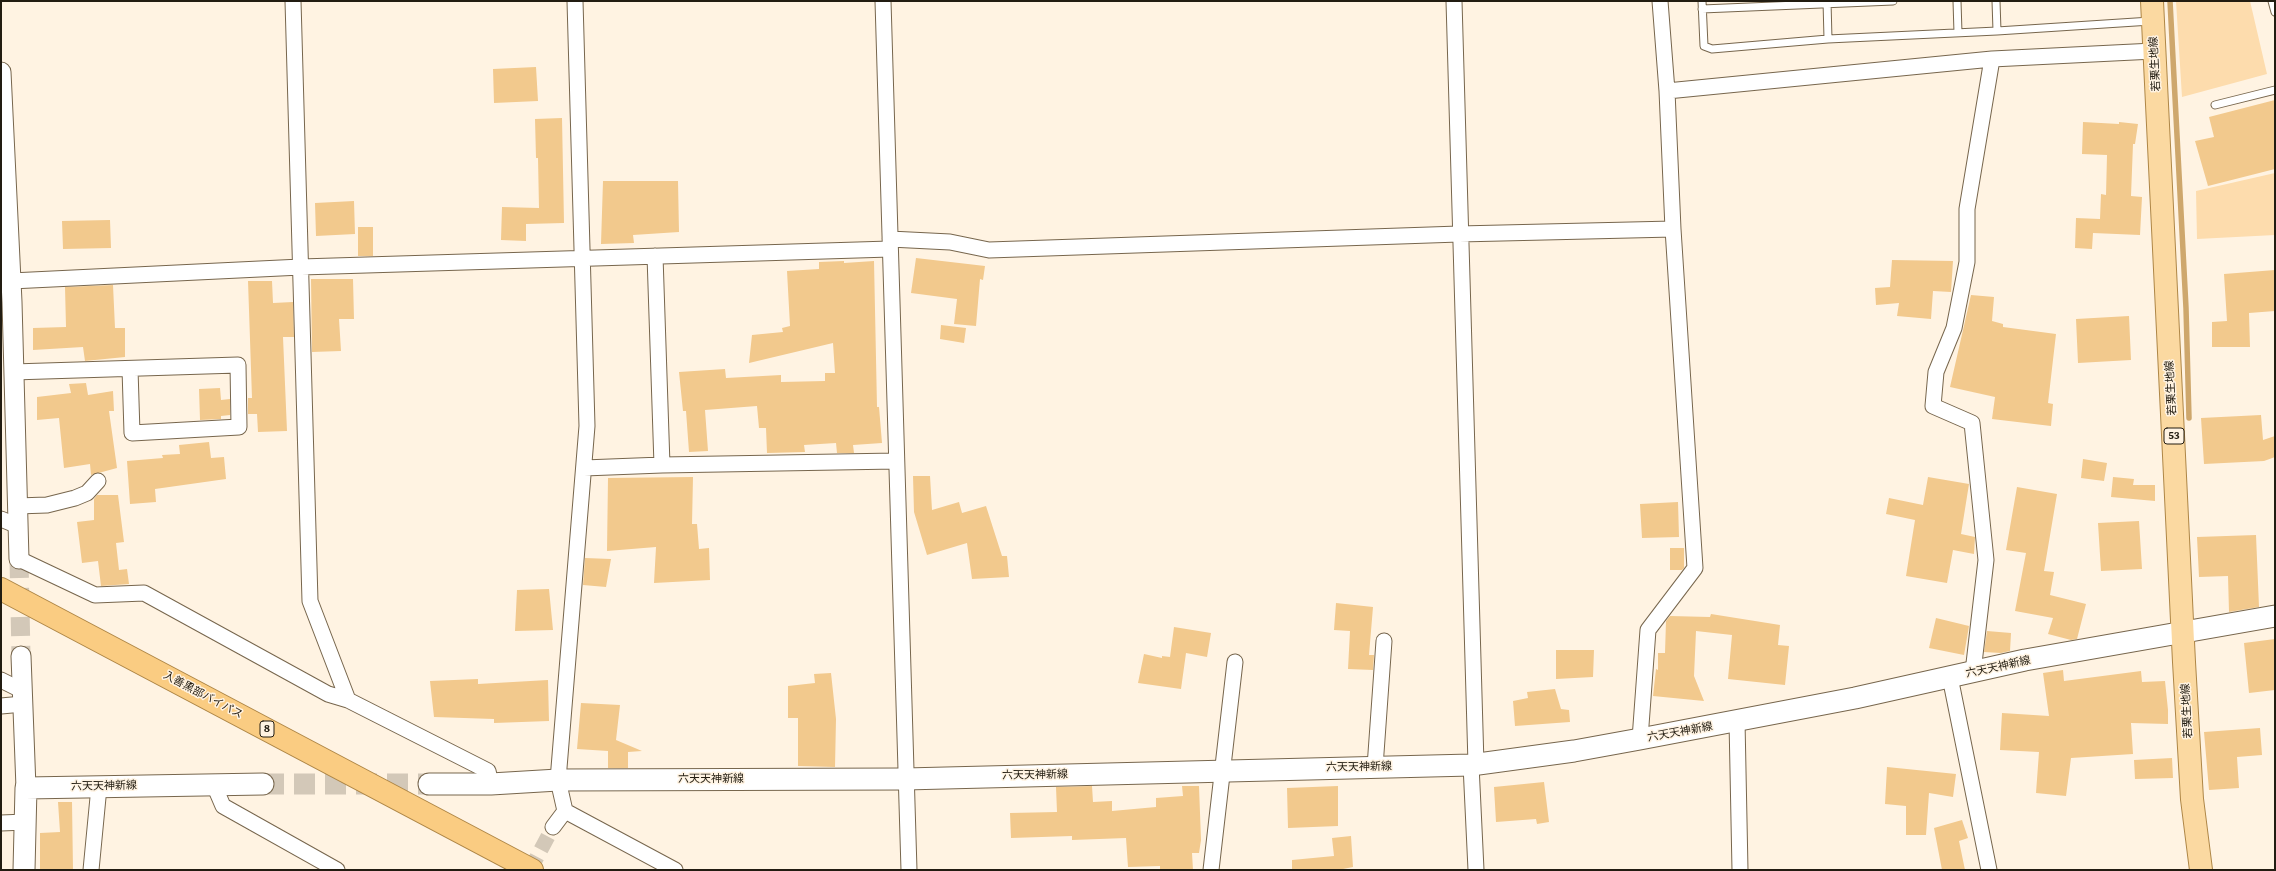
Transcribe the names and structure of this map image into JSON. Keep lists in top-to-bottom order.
{
  "streets": {
    "highway": ["入善黒部バイパス", "8"],
    "main road": ["若栗生地線", "53", "六天天神新線"]
  },
  "crossings": [
    ["若栗生地線", "六天天神新線"]
  ]
}
